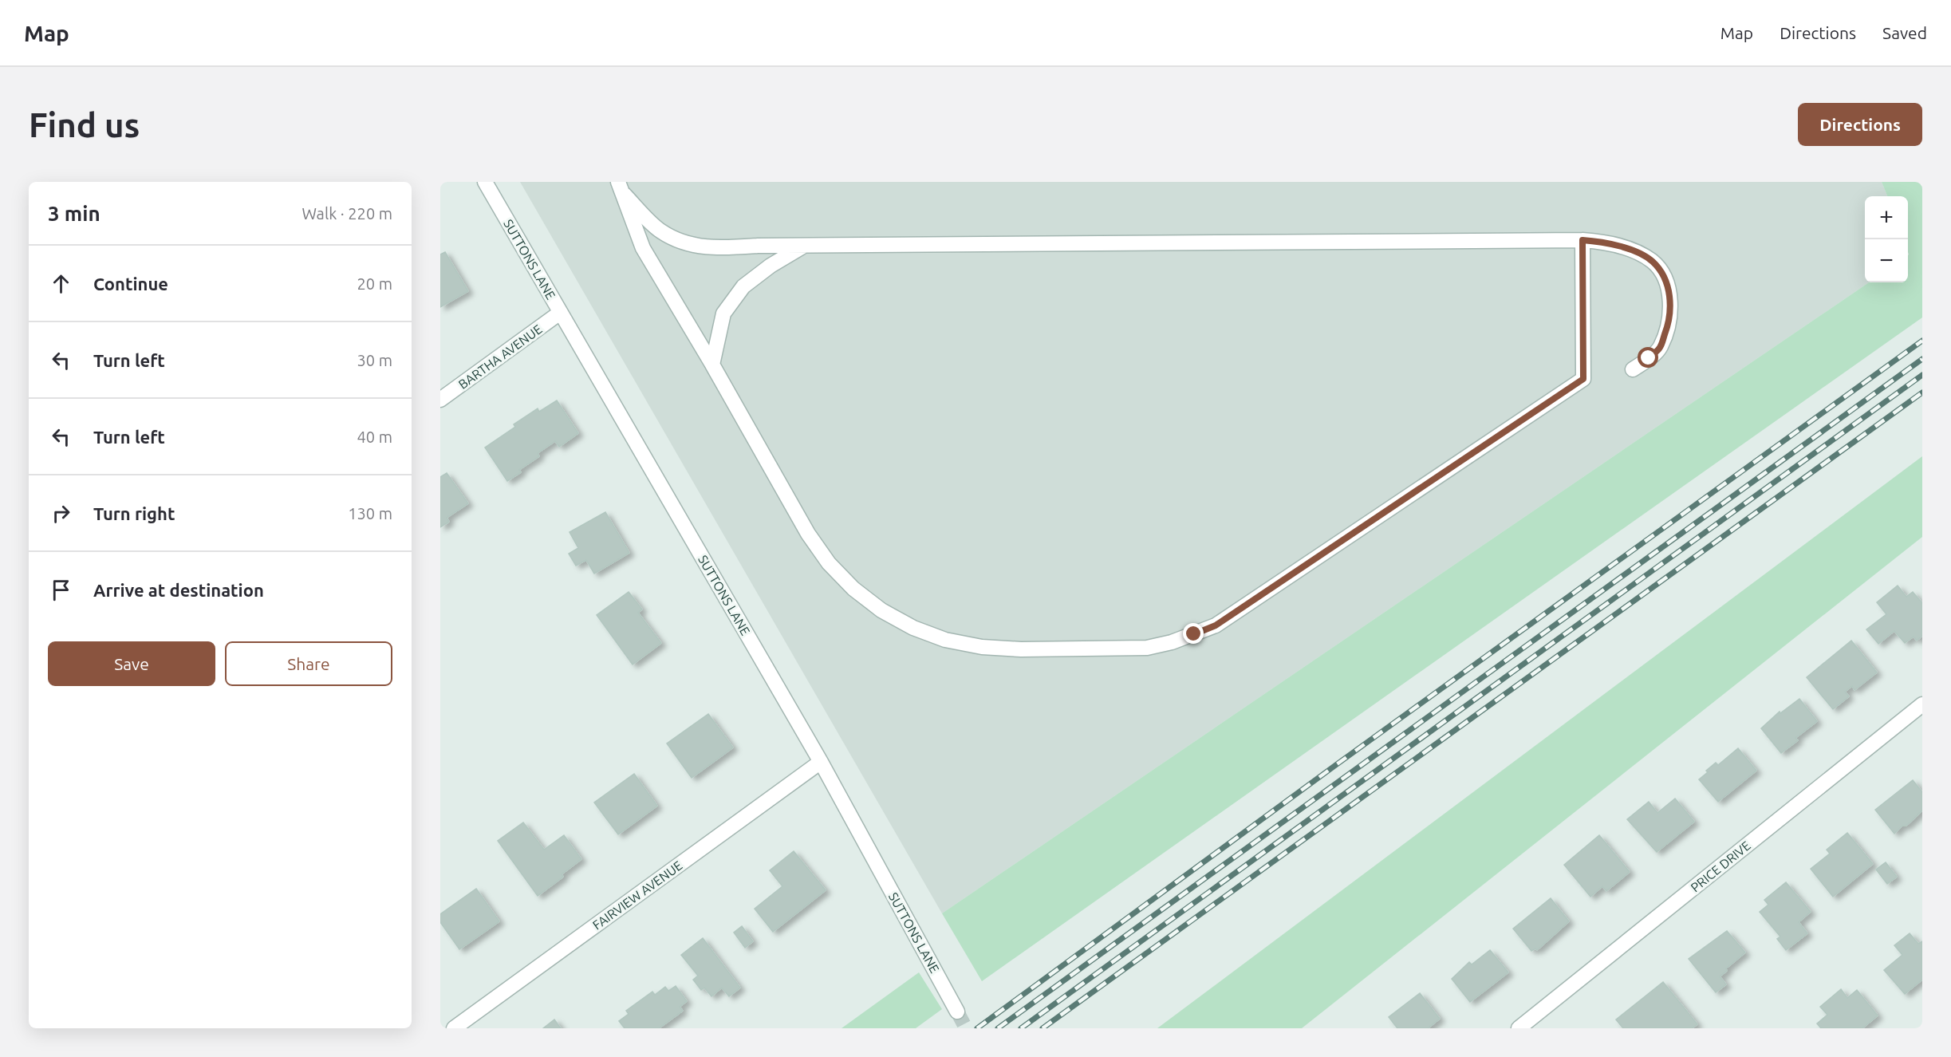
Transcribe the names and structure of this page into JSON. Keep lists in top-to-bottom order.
{
  "streets": {
    "street": [
      "SUTTONS LANE",
      "BARTHA AVENUE",
      "PRICE DRIVE",
      "FAIRVIEW AVENUE"
    ]
  },
  "crossings": [
    ["SUTTONS LANE", "BARTHA AVENUE"],
    ["SUTTONS LANE", "FAIRVIEW AVENUE"]
  ],
  "page": {
    "header": "Map",
    "nav": ["Map", "Directions", "Saved"],
    "buttons": [
      "Directions",
      ["Save", "Share"]
    ],
    "title": "Find us",
    "heading": ["3 min", "Walk · 220 m"],
    "map_buttons": ["+", "−"],
    "list": [
      ["Continue", "20 m"],
      ["Turn left", "30 m"],
      ["Turn left", "40 m"],
      ["Turn right", "130 m"],
      "Arrive at destination"
    ]
  }
}
